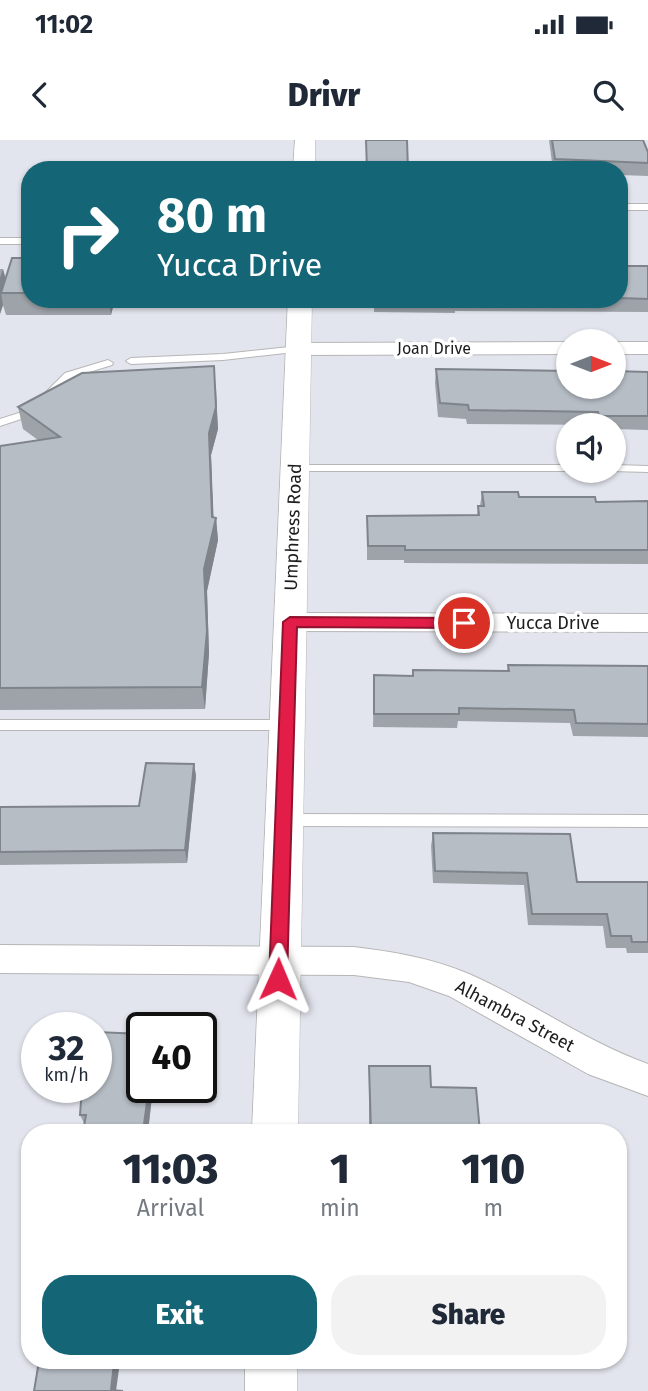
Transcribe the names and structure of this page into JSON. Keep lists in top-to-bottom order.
{
  "streets": {
    "street": [
      "Joan Drive",
      "Umphress Road",
      "Yucca Drive",
      "Alhambra Street"
    ]
  },
  "crossings": [
    ["Joan Drive", "Umphress Road"],
    ["Umphress Road", "Yucca Drive"],
    ["Umphress Road", "Alhambra Street"]
  ],
  "north": "right",
  "page": {
    "status": "11:02",
    "header": "Drivr",
    "turn": ["80 m", "Yucca Drive"],
    "speed": "32 km/h",
    "limit": "40",
    "eta": [
      "11:03",
      "Arrival",
      "1",
      "min",
      "110",
      "m"
    ],
    "buttons": ["Exit", "Share"]
  }
}
